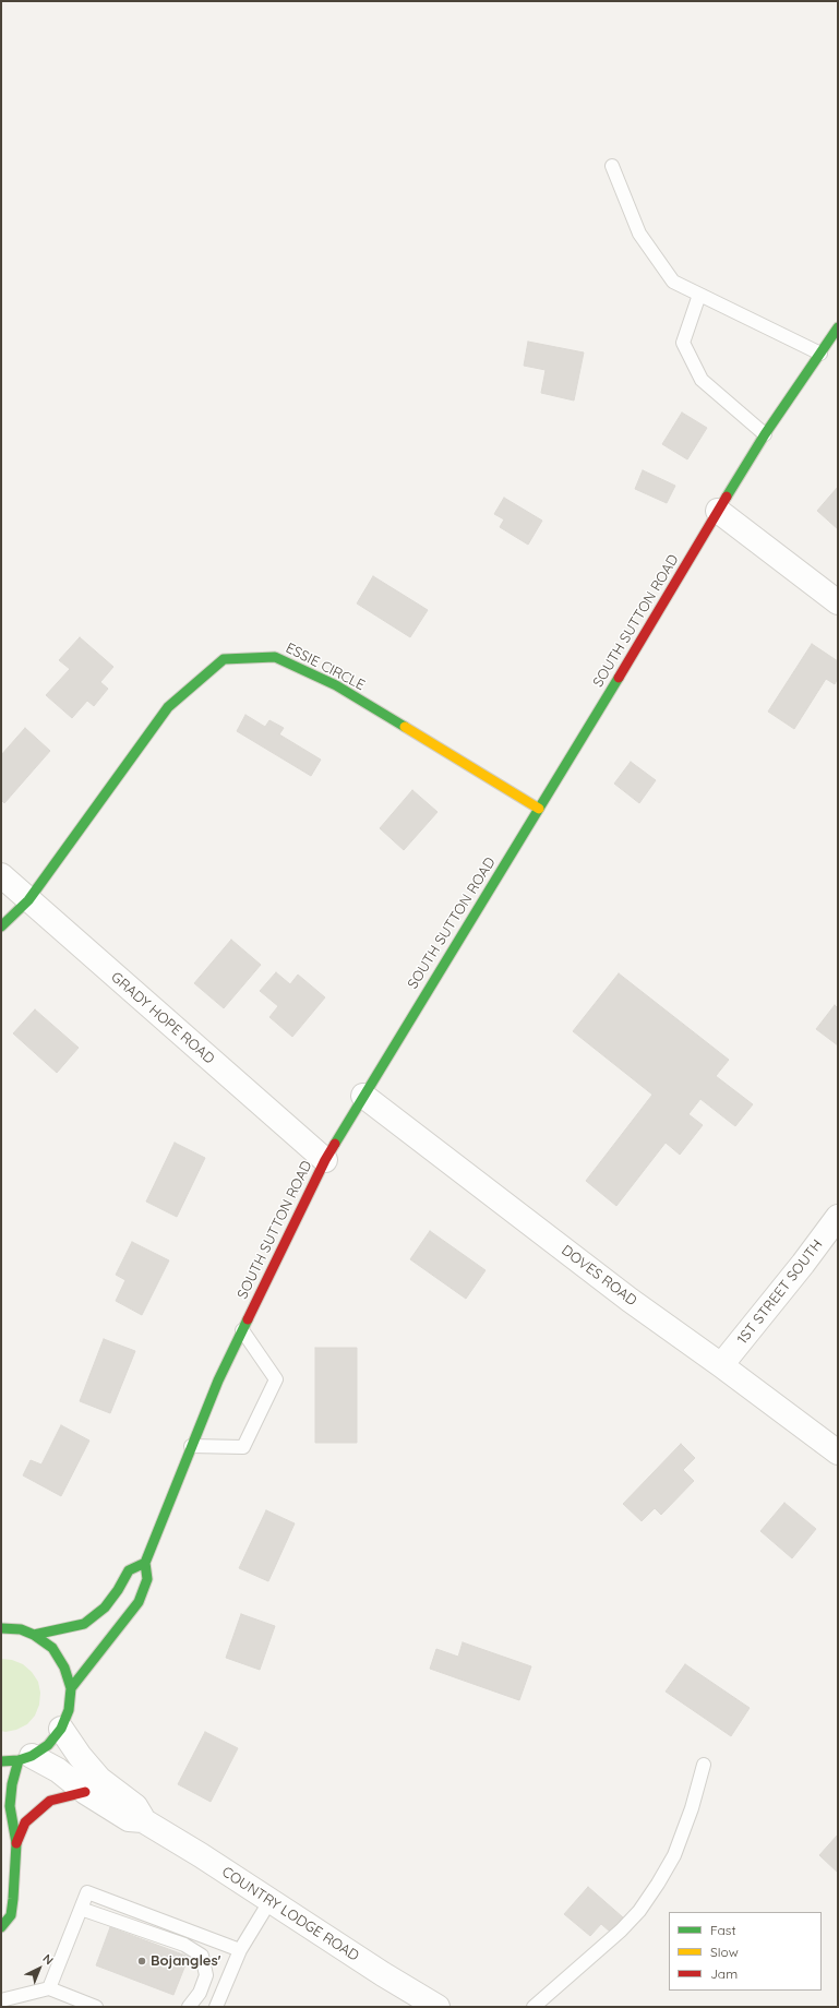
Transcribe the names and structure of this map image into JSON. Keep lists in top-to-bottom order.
{
  "streets": {
    "main road": ["SOUTH SUTTON ROAD", "ESSIE CIRCLE"],
    "street": [
      "GRADY HOPE ROAD",
      "DOVES ROAD",
      "1ST STREET SOUTH",
      "COUNTRY LODGE ROAD"
    ]
  },
  "crossings": [
    ["SOUTH SUTTON ROAD", "ESSIE CIRCLE"],
    ["SOUTH SUTTON ROAD", "GRADY HOPE ROAD"],
    ["SOUTH SUTTON ROAD", "DOVES ROAD"],
    ["ESSIE CIRCLE", "GRADY HOPE ROAD"],
    ["DOVES ROAD", "1ST STREET SOUTH"]
  ],
  "places": ["Bojangles'"],
  "legend": ["Fast", "Slow", "Jam"],
  "north": "top right"
}
